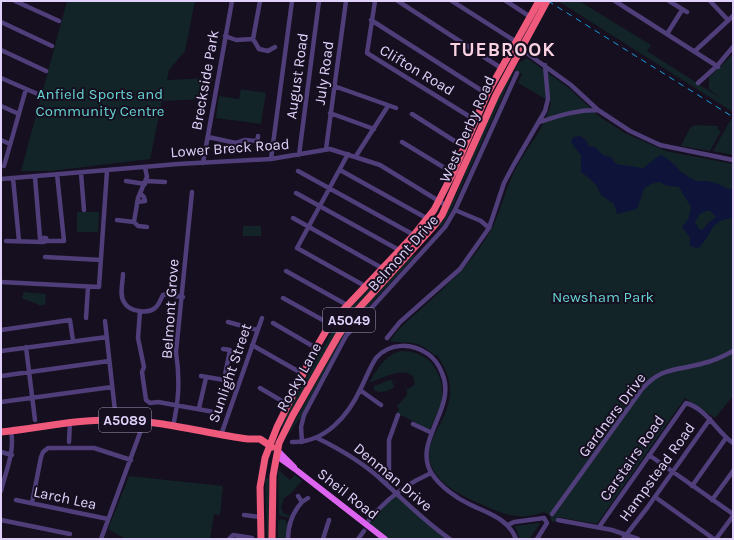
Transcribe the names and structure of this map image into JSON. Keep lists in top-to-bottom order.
{
  "streets": {
    "highway": [
      "West Derby Road",
      "A5049",
      "Rocky Lane",
      "A5089"
    ],
    "main road": ["Sheil Road"],
    "street": [
      "Clifton Road",
      "July Road",
      "August Road",
      "Breckside Park",
      "Lower Breck Road",
      "Belmont Drive",
      "Belmont Grove",
      "Sunlight Street",
      "Gardners Drive",
      "Carstairs Road",
      "Hampstead Road",
      "Denman Drive",
      "Larch Lea"
    ]
  },
  "crossings": [
    ["Clifton Road", "West Derby Road"],
    ["July Road", "Lower Breck Road"],
    ["August Road", "Lower Breck Road"],
    ["Breckside Park", "Lower Breck Road"],
    ["West Derby Road", "Lower Breck Road"],
    ["West Derby Road", "Rocky Lane"],
    ["Lower Breck Road", "Rocky Lane"],
    ["Belmont Grove", "A5089"],
    ["A5049", "Rocky Lane"],
    ["A5049", "A5089"],
    ["A5049", "Sheil Road"],
    ["Sunlight Street", "A5089"],
    ["Rocky Lane", "A5089"],
    ["Rocky Lane", "Sheil Road"],
    ["Carstairs Road", "Hampstead Road"]
  ],
  "districts": ["TUEBROOK"],
  "parks": ["Anfield Sports and Community Centre", "Newsham Park"]
}
